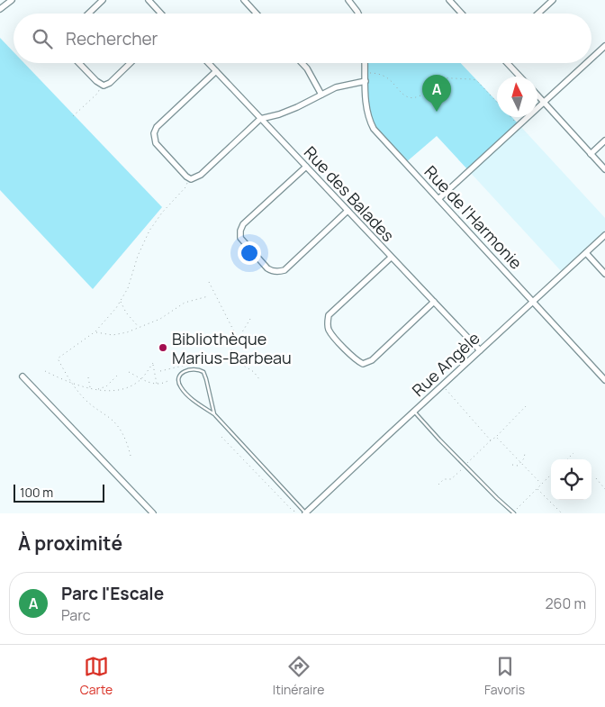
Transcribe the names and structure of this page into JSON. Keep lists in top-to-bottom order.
{
  "streets": {
    "street": ["Rue des Balades", "Rue de l'Harmonie", "Rue Angèle"]
  },
  "crossings": [
    ["Rue des Balades", "Rue Angèle"],
    ["Rue de l'Harmonie", "Rue Angèle"]
  ],
  "places": ["Bibliothèque Marius-Barbeau"],
  "scale_bar": "100 m",
  "north": "top",
  "page": {
    "search": "Rechercher",
    "pins": "A",
    "scale": "100 m",
    "heading": "À proximité",
    "list": [
      {
        "mark": "A",
        "name": "Parc l'Escale",
        "note": "Parc",
        "value": "260 m"
      }
    ],
    "nav": ["Carte", "Itinéraire", "Favoris"]
  }
}
